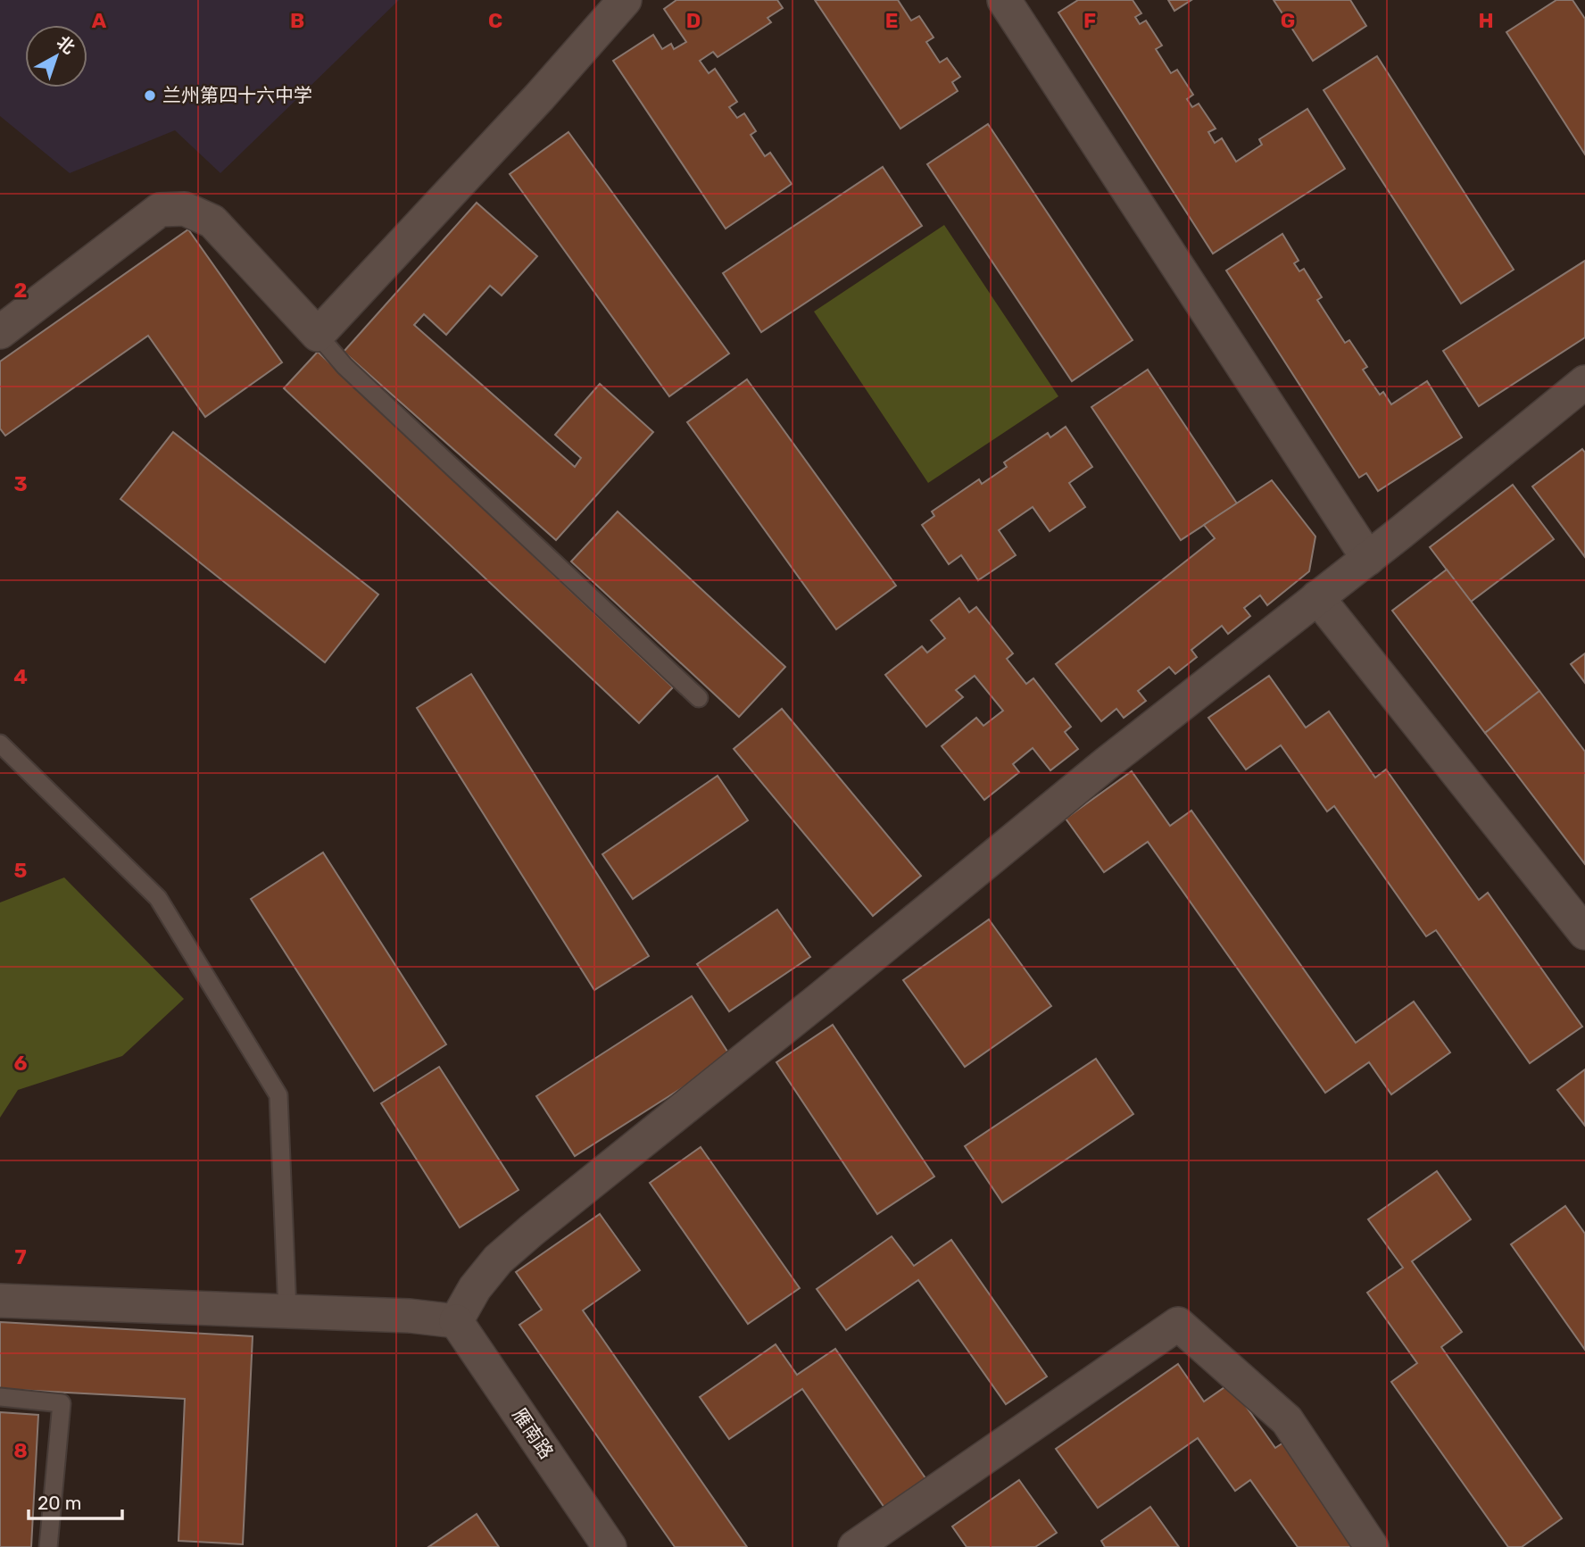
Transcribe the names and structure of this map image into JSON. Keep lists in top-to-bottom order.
{
  "streets": {
    "street": ["雁南路"]
  },
  "places": ["兰州第四十六中学"],
  "scale_bar": "20 m",
  "north": "top right",
  "grid": {
    "columns": [
      "A",
      "B",
      "C",
      "D",
      "E",
      "F",
      "G",
      "H"
    ],
    "rows": [
      "2",
      "3",
      "4",
      "5",
      "6",
      "7",
      "8"
    ]
  }
}
